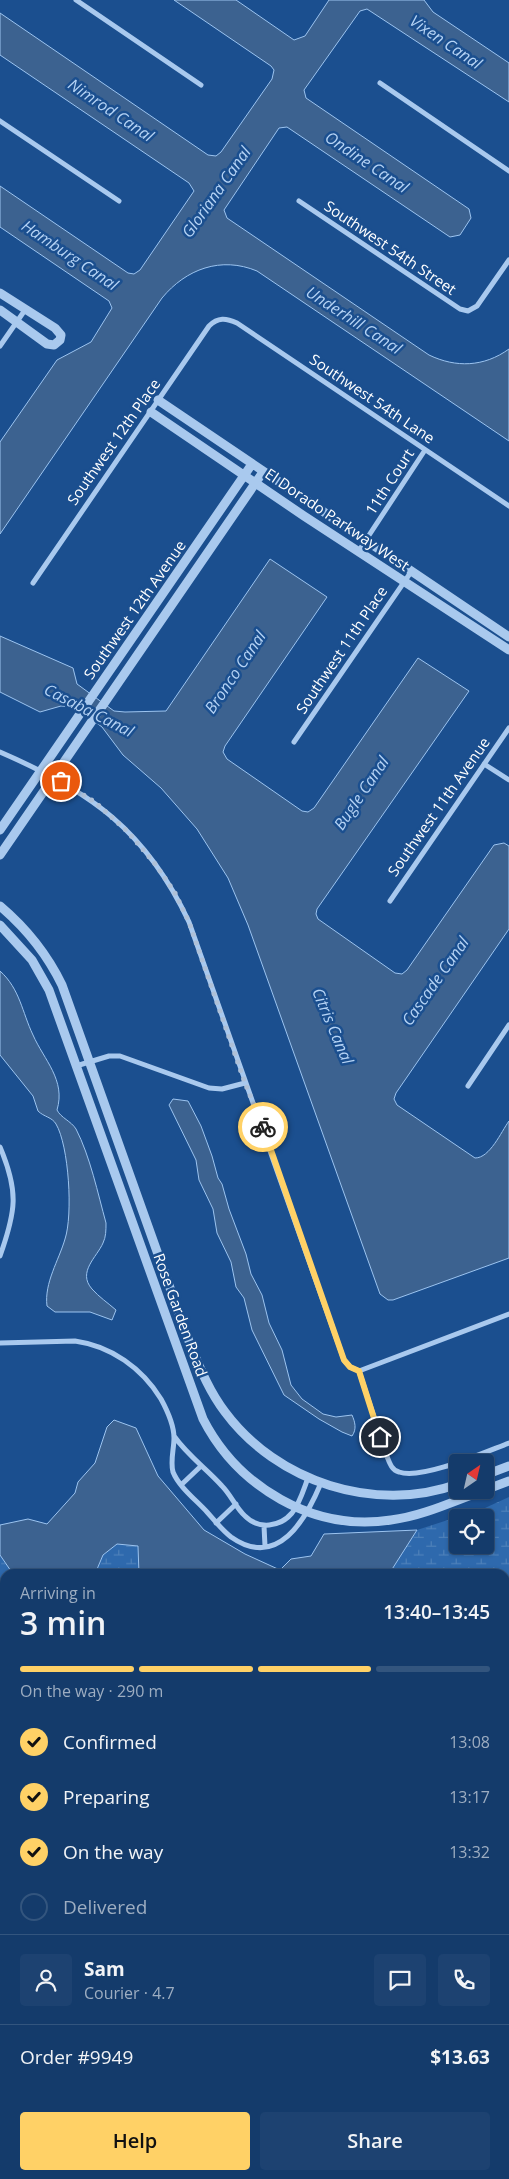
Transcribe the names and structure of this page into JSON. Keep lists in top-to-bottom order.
{
  "streets": {
    "street": [
      "Southwest 54th Street",
      "Southwest 54th Lane",
      "Southwest 12th Place",
      "11th Court",
      "El Dorado Parkway West",
      "Southwest 12th Avenue",
      "Southwest 11th Place",
      "Southwest 11th Avenue",
      "Rose Garden Road"
    ]
  },
  "crossings": [
    ["Southwest 54th Lane", "Southwest 12th Place"],
    ["Southwest 54th Lane", "11th Court"],
    ["Southwest 12th Place", "El Dorado Parkway West"],
    ["11th Court", "El Dorado Parkway West"],
    ["El Dorado Parkway West", "Southwest 12th Avenue"],
    ["El Dorado Parkway West", "Southwest 11th Place"]
  ],
  "water": [
    "Vixen Canal",
    "Nimrod Canal",
    "Ondine Canal",
    "Gloriana Canal",
    "Hamburg Canal",
    "Underhill Canal",
    "Bronco Canal",
    "Casaba Canal",
    "Bugle Canal",
    "Cascade Canal",
    "Citris Canal"
  ],
  "north": "top right",
  "page": {
    "heading": ["3 min", "Arriving in", "13:40–13:45"],
    "panel": [
      "Sam",
      "Courier · 4.7",
      "Order #9949",
      "$13.63"
    ],
    "bar": "On the way · 290 m",
    "list": [
      ["Confirmed", "13:08"],
      ["Preparing", "13:17"],
      ["On the way", "13:32"],
      "Delivered"
    ],
    "buttons": ["Help", "Share"]
  }
}
